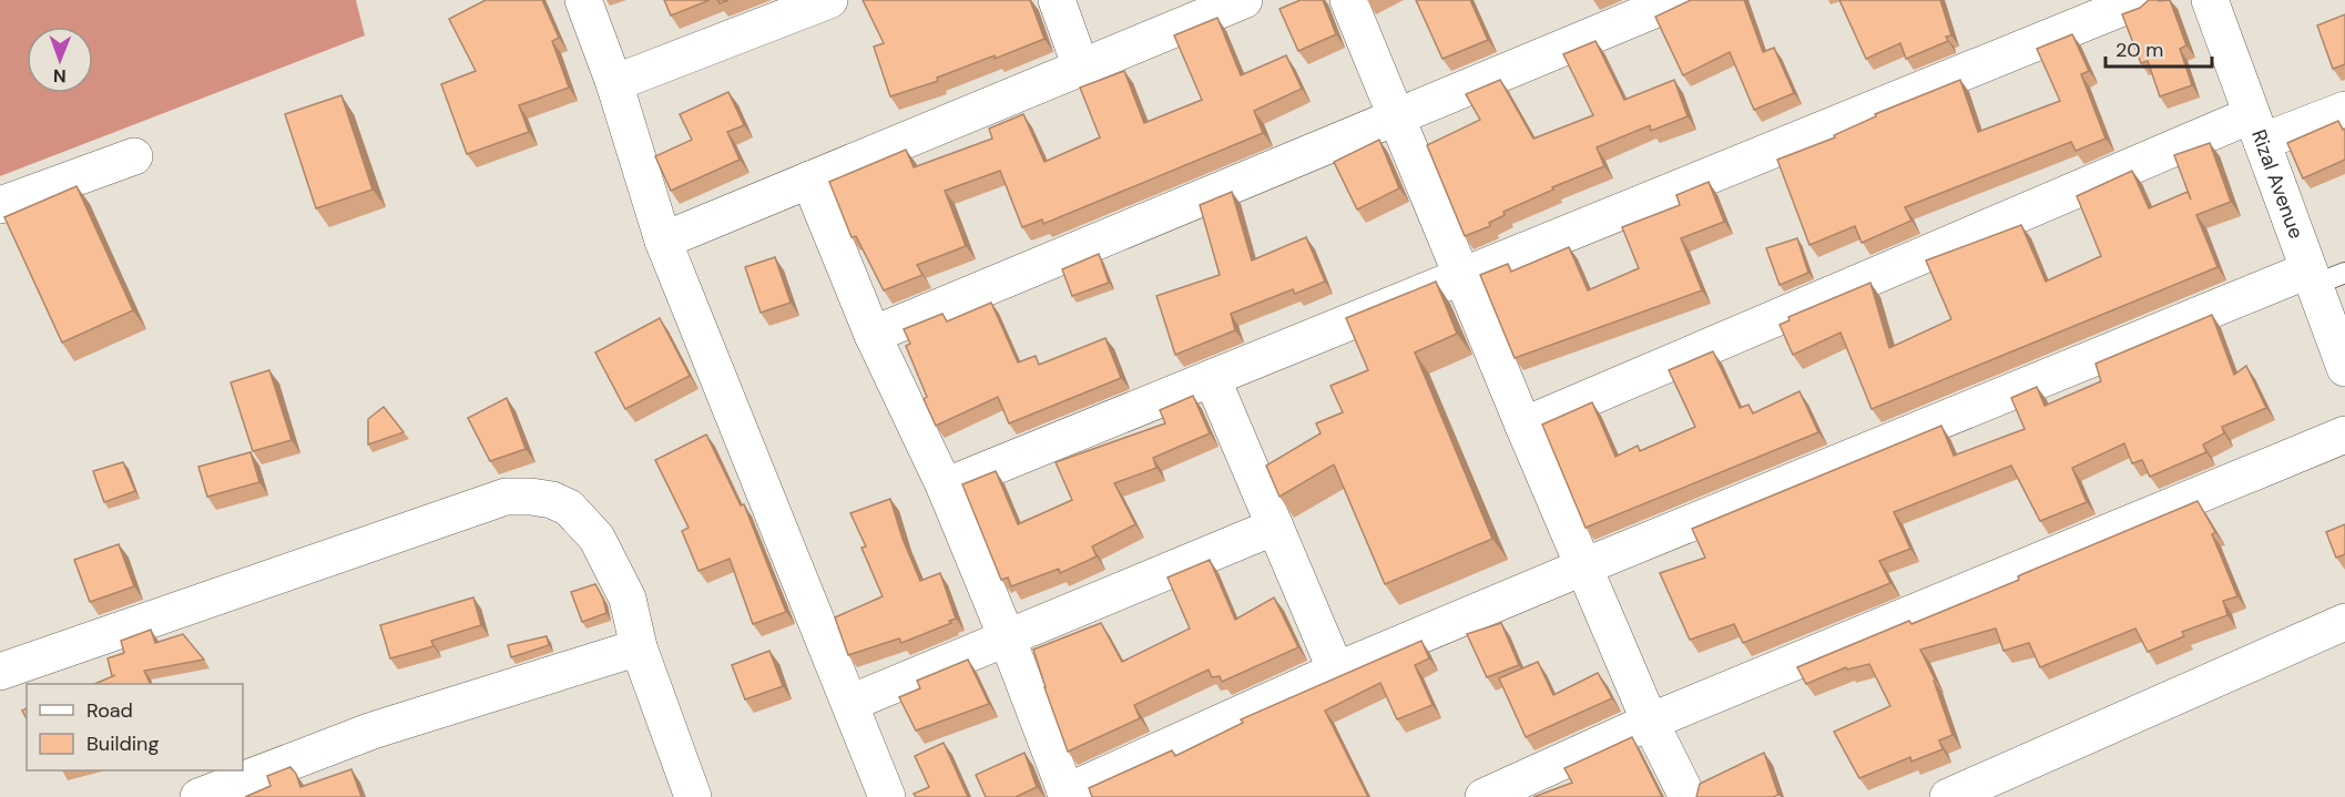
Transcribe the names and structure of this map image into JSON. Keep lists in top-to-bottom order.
{
  "streets": {
    "street": ["Rizal Avenue"]
  },
  "legend": ["Road", "Building"],
  "scale_bar": "20 m",
  "north": "bottom"
}
